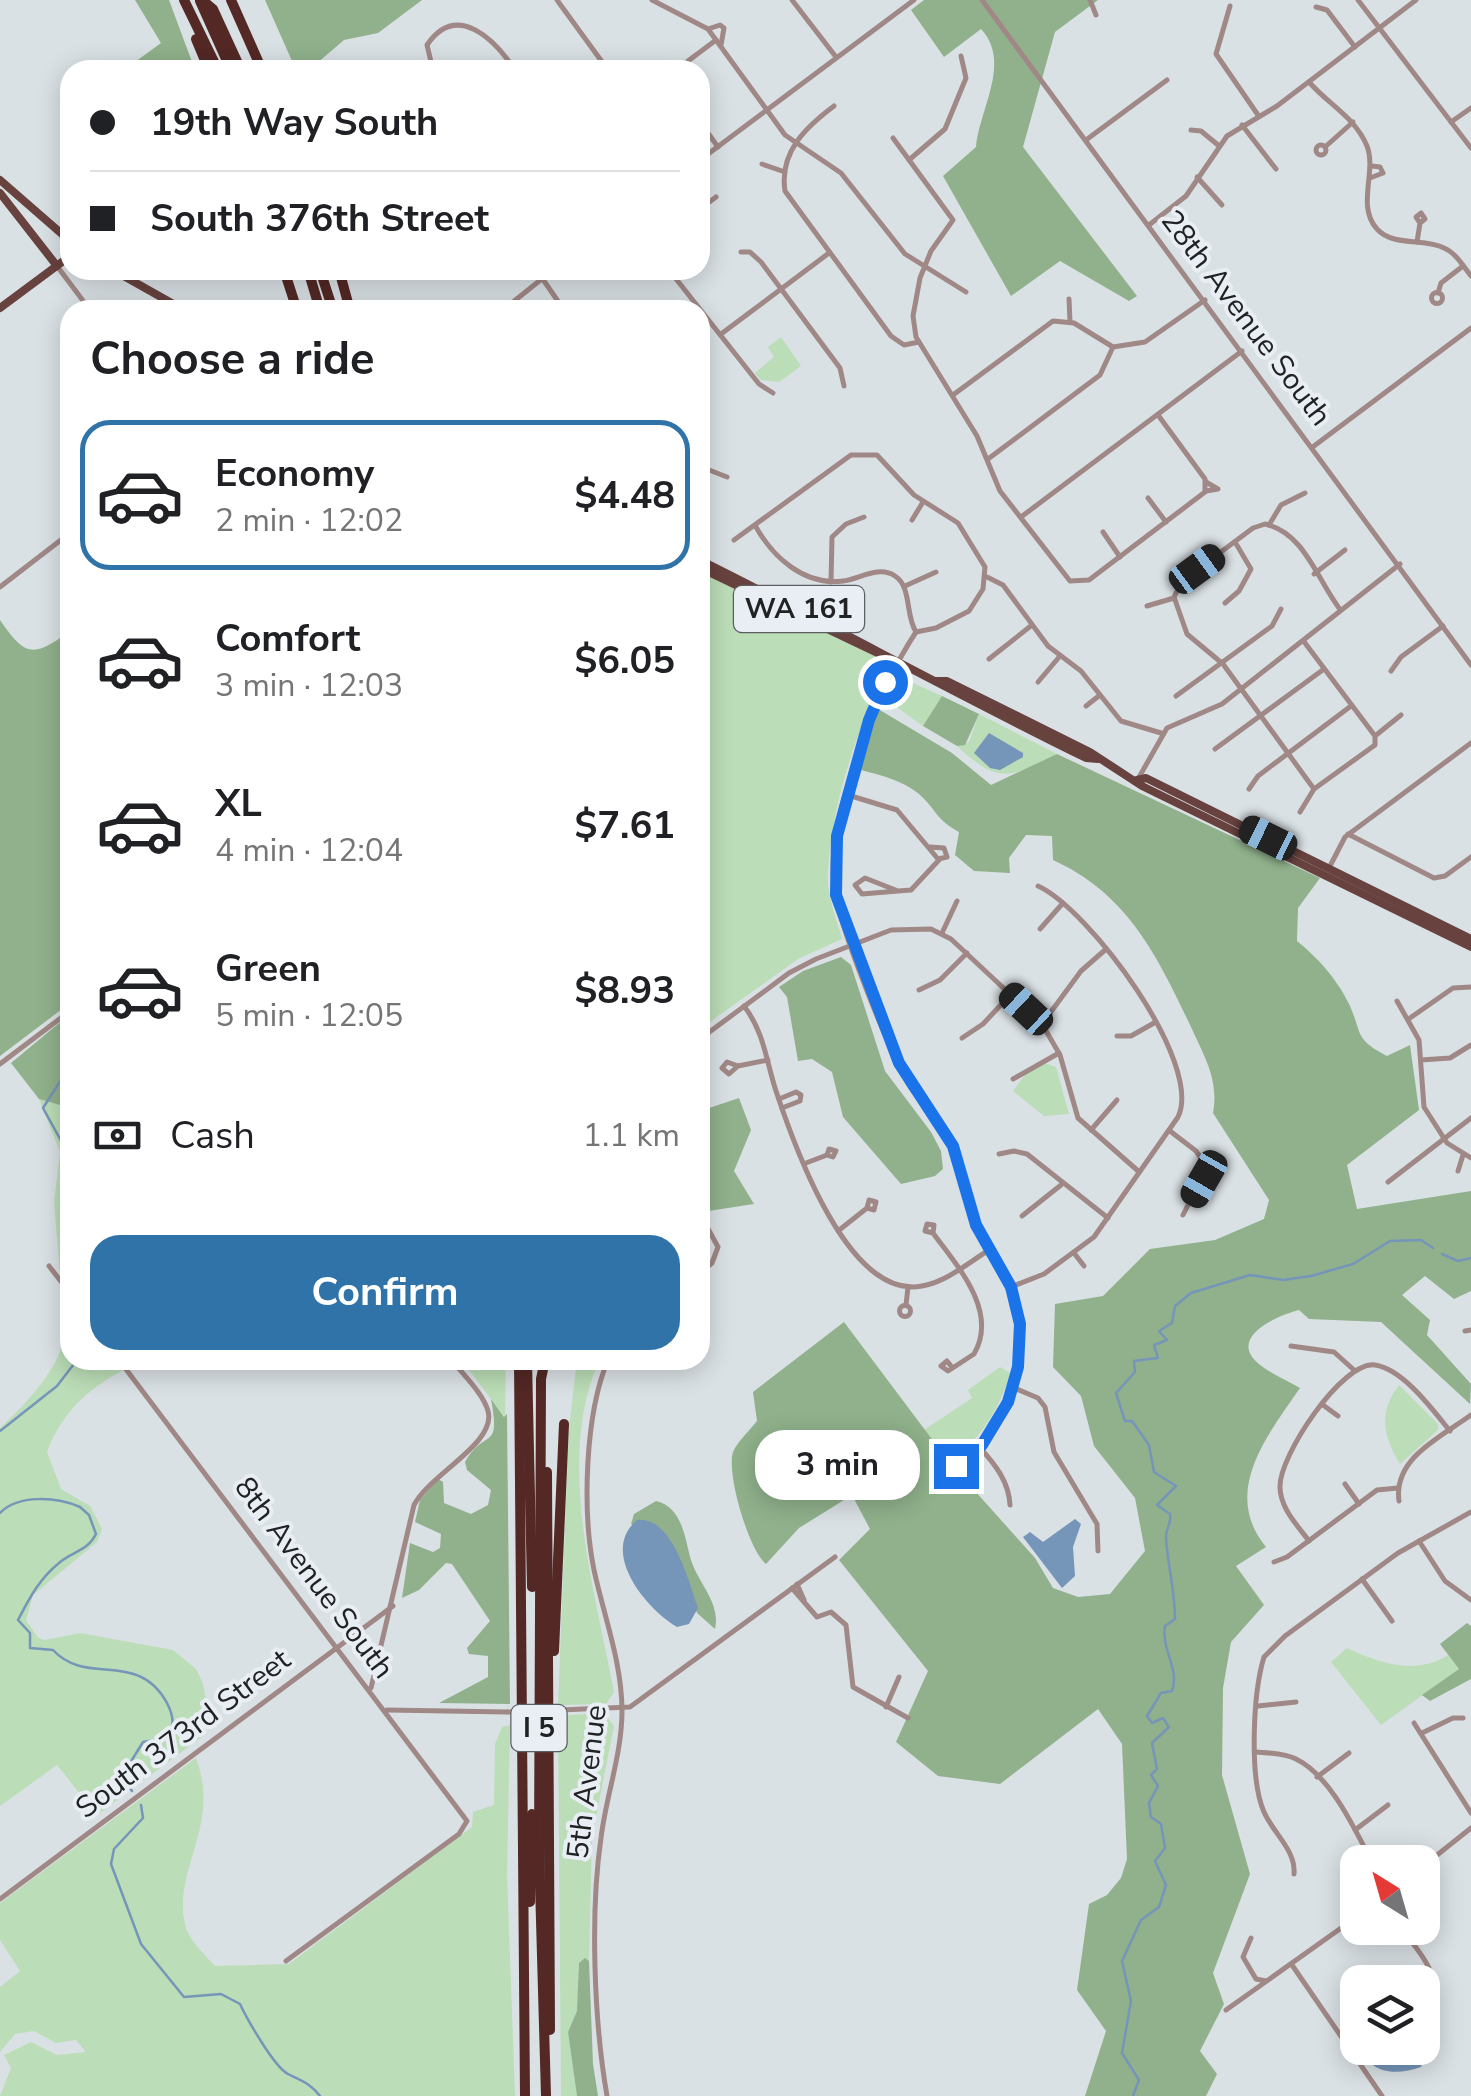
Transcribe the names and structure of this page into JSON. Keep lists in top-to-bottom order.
{
  "streets": {
    "highway": ["I 5"],
    "main road": ["WA 161"],
    "street": [
      "28th Avenue South",
      "8th Avenue South",
      "South 373rd Street",
      "5th Avenue"
    ]
  },
  "crossings": [
    ["8th Avenue South", "South 373rd Street"]
  ],
  "north": "top left",
  "page": {
    "banner": ["19th Way South", "South 376th Street"],
    "heading": "Choose a ride",
    "list": [
      {
        "name": "Economy",
        "note": "2 min · 12:02",
        "value": "$4.48"
      },
      {
        "name": "Comfort",
        "note": "3 min · 12:03",
        "value": "$6.05"
      },
      {
        "name": "XL",
        "note": "4 min · 12:04",
        "value": "$7.61"
      },
      {
        "name": "Green",
        "note": "5 min · 12:05",
        "value": "$8.93"
      }
    ],
    "pay": ["Cash", "1.1 km"],
    "buttons": "Confirm",
    "bubble": "3 min"
  }
}
